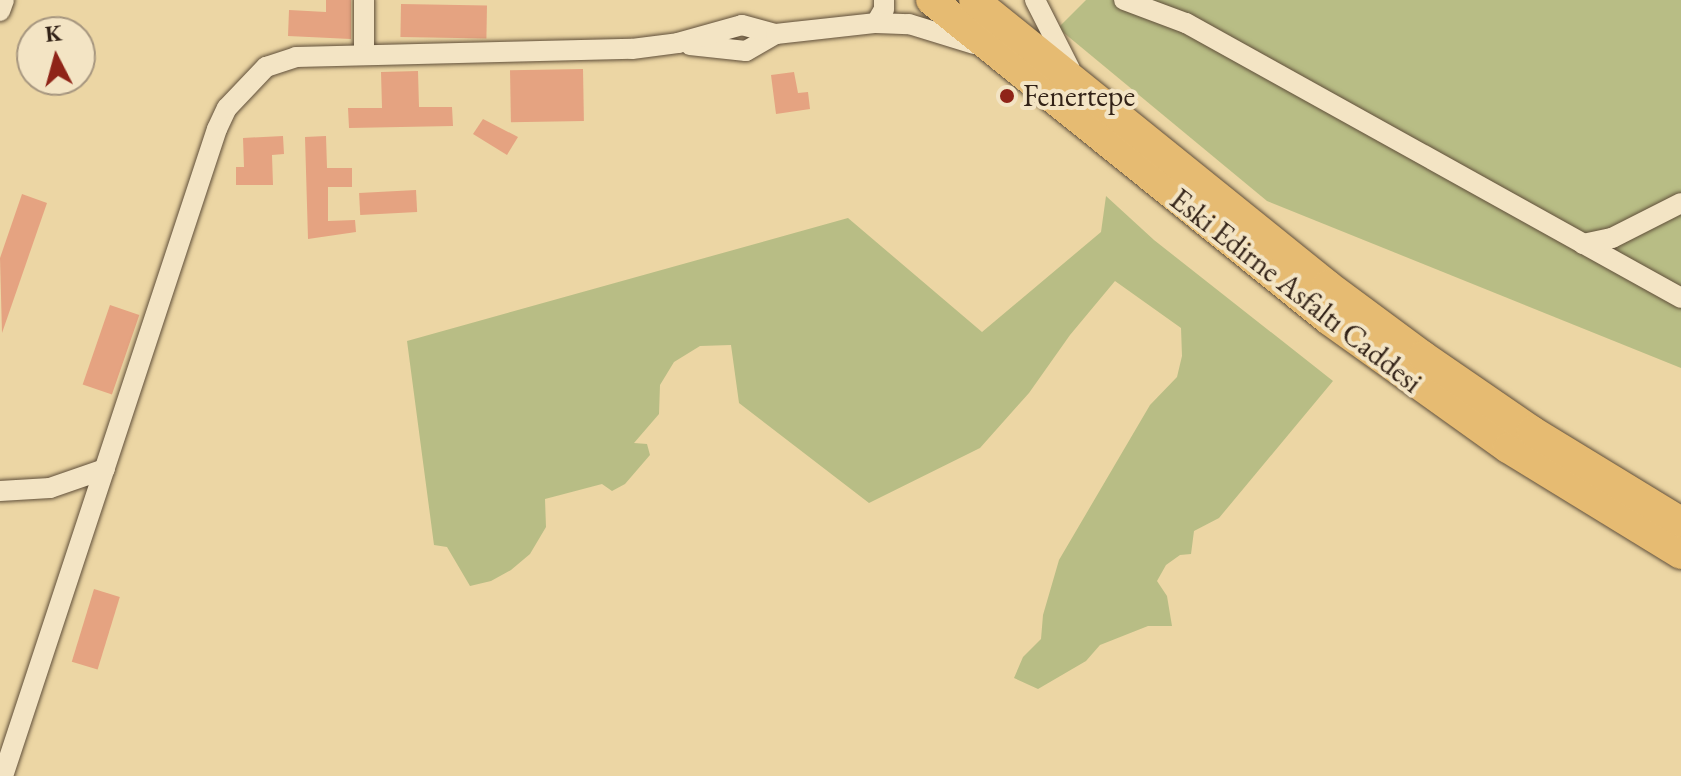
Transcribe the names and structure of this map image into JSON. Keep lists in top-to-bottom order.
{
  "streets": {
    "highway": ["Eski Edirne Asfaltı Caddesi"]
  },
  "places": ["Fenertepe"],
  "north": "top"
}
